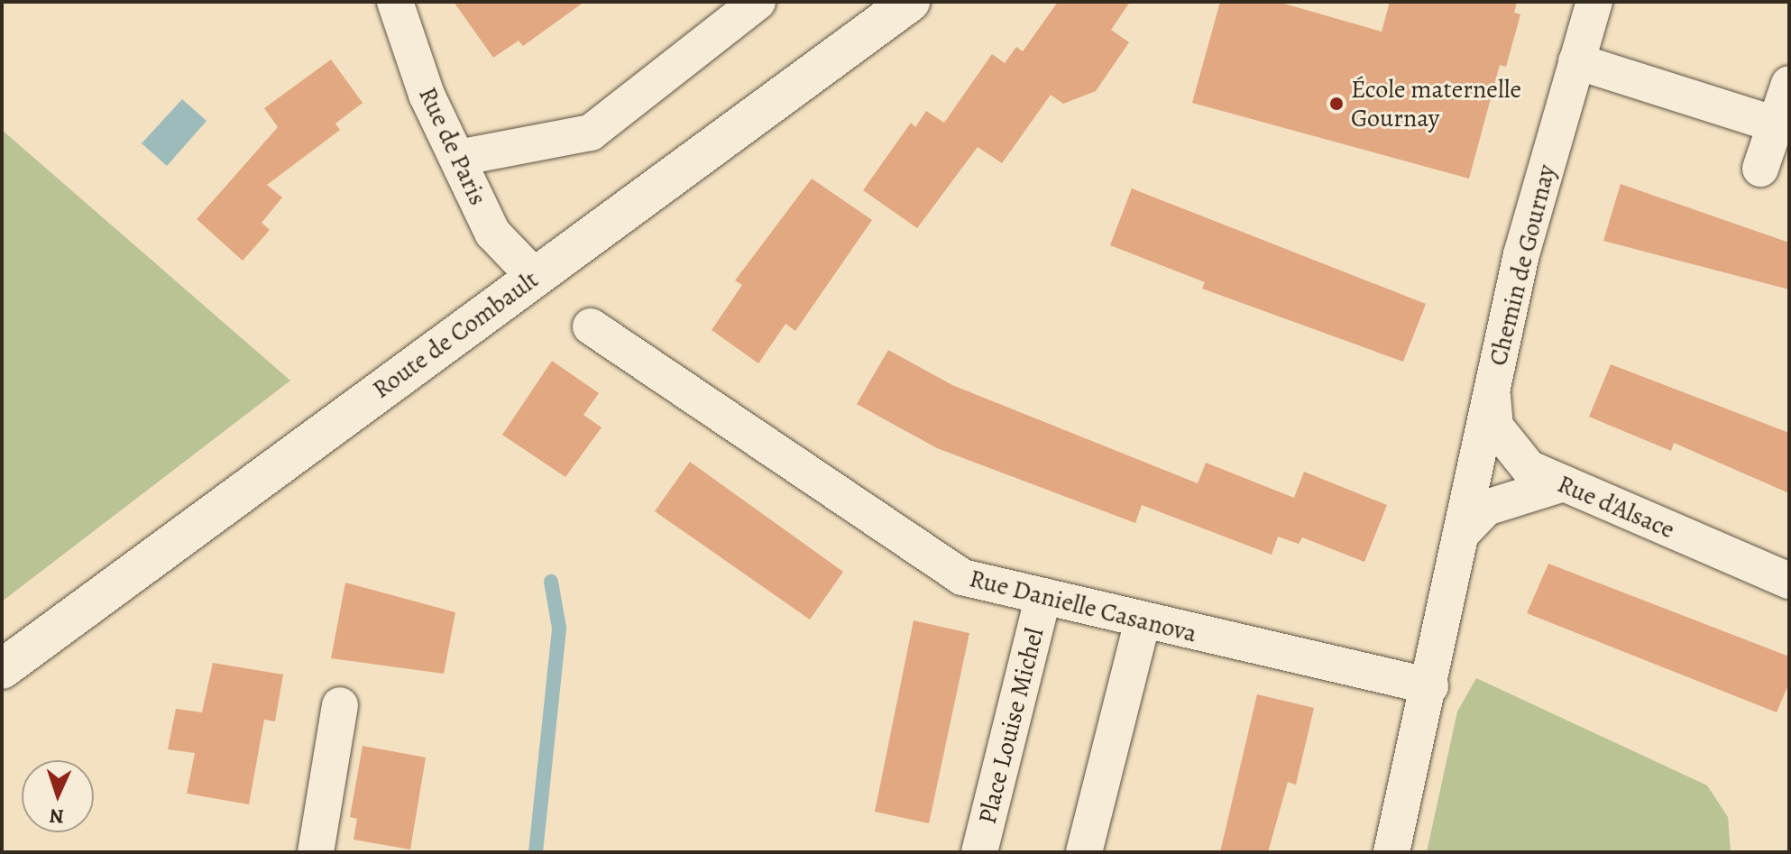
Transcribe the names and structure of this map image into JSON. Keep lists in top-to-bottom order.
{
  "streets": {
    "main road": ["Route de Combault"],
    "street": [
      "Rue de Paris",
      "Chemin de Gournay",
      "Rue d'Alsace",
      "Rue Danielle Casanova",
      "Place Louise Michel"
    ]
  },
  "crossings": [
    ["Rue de Paris", "Route de Combault"],
    ["Chemin de Gournay", "Rue d'Alsace"],
    ["Chemin de Gournay", "Rue Danielle Casanova"],
    ["Rue Danielle Casanova", "Place Louise Michel"]
  ],
  "places": ["École maternelle Gournay"],
  "north": "bottom"
}
